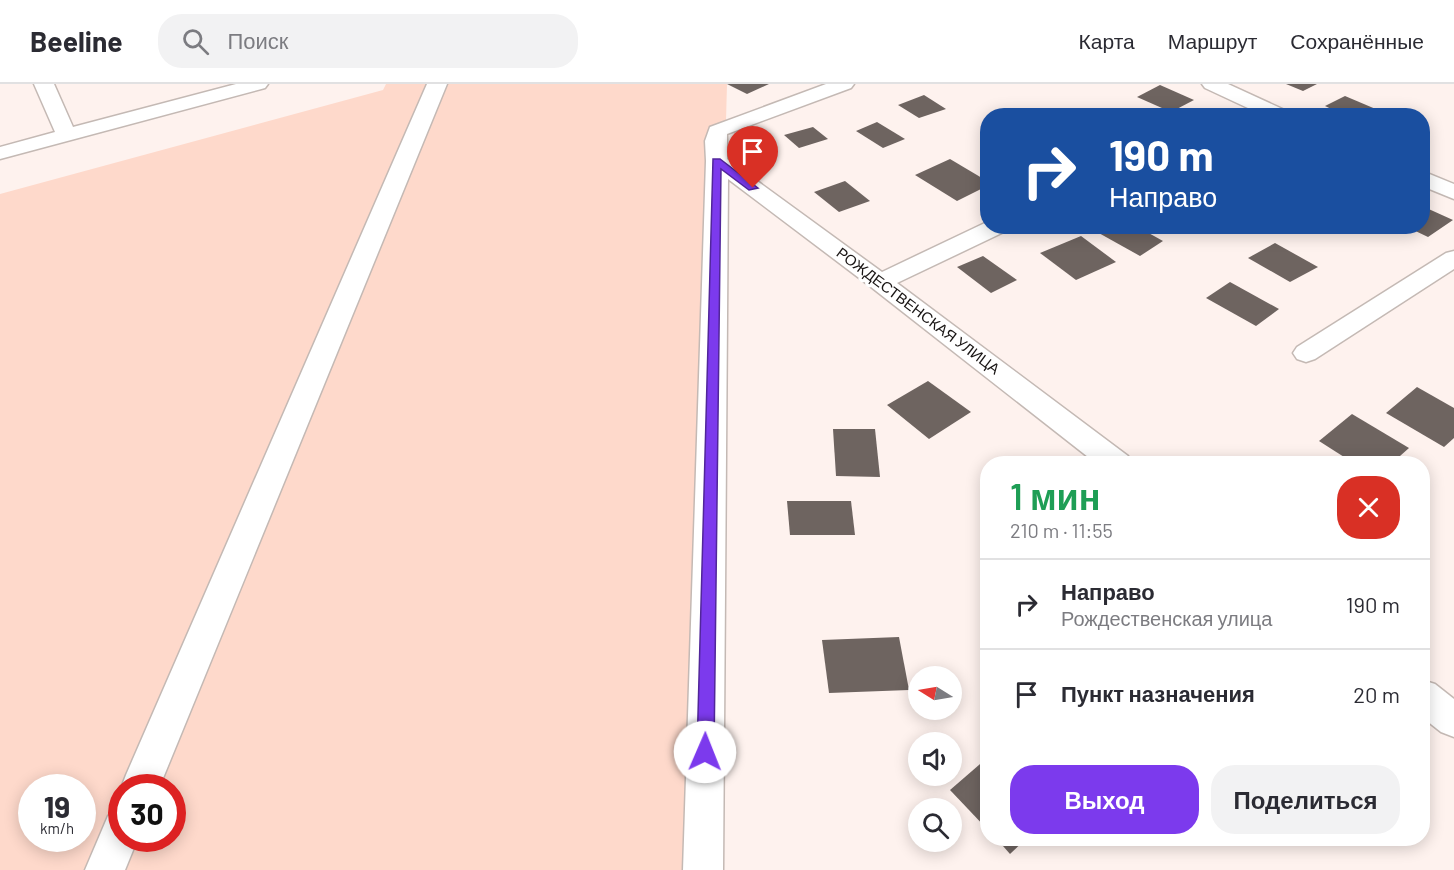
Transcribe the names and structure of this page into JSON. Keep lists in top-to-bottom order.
{
  "streets": {
    "street": ["РОЖДЕСТВЕНСКАЯ УЛИЦА"]
  },
  "north": "left",
  "page": {
    "header": "Beeline",
    "search": "Поиск",
    "nav": ["Карта", "Маршрут", "Сохранённые"],
    "turn": ["190 m", "Направо"],
    "heading": ["1 мин", "210 m · 11:55"],
    "list": [
      {
        "name": "Направо",
        "note": "Рождественская улица",
        "value": "190 m"
      },
      {
        "name": "Пункт назначения",
        "value": "20 m"
      }
    ],
    "buttons": ["Выход", "Поделиться"],
    "speed": "19 km/h",
    "limit": "30"
  }
}
